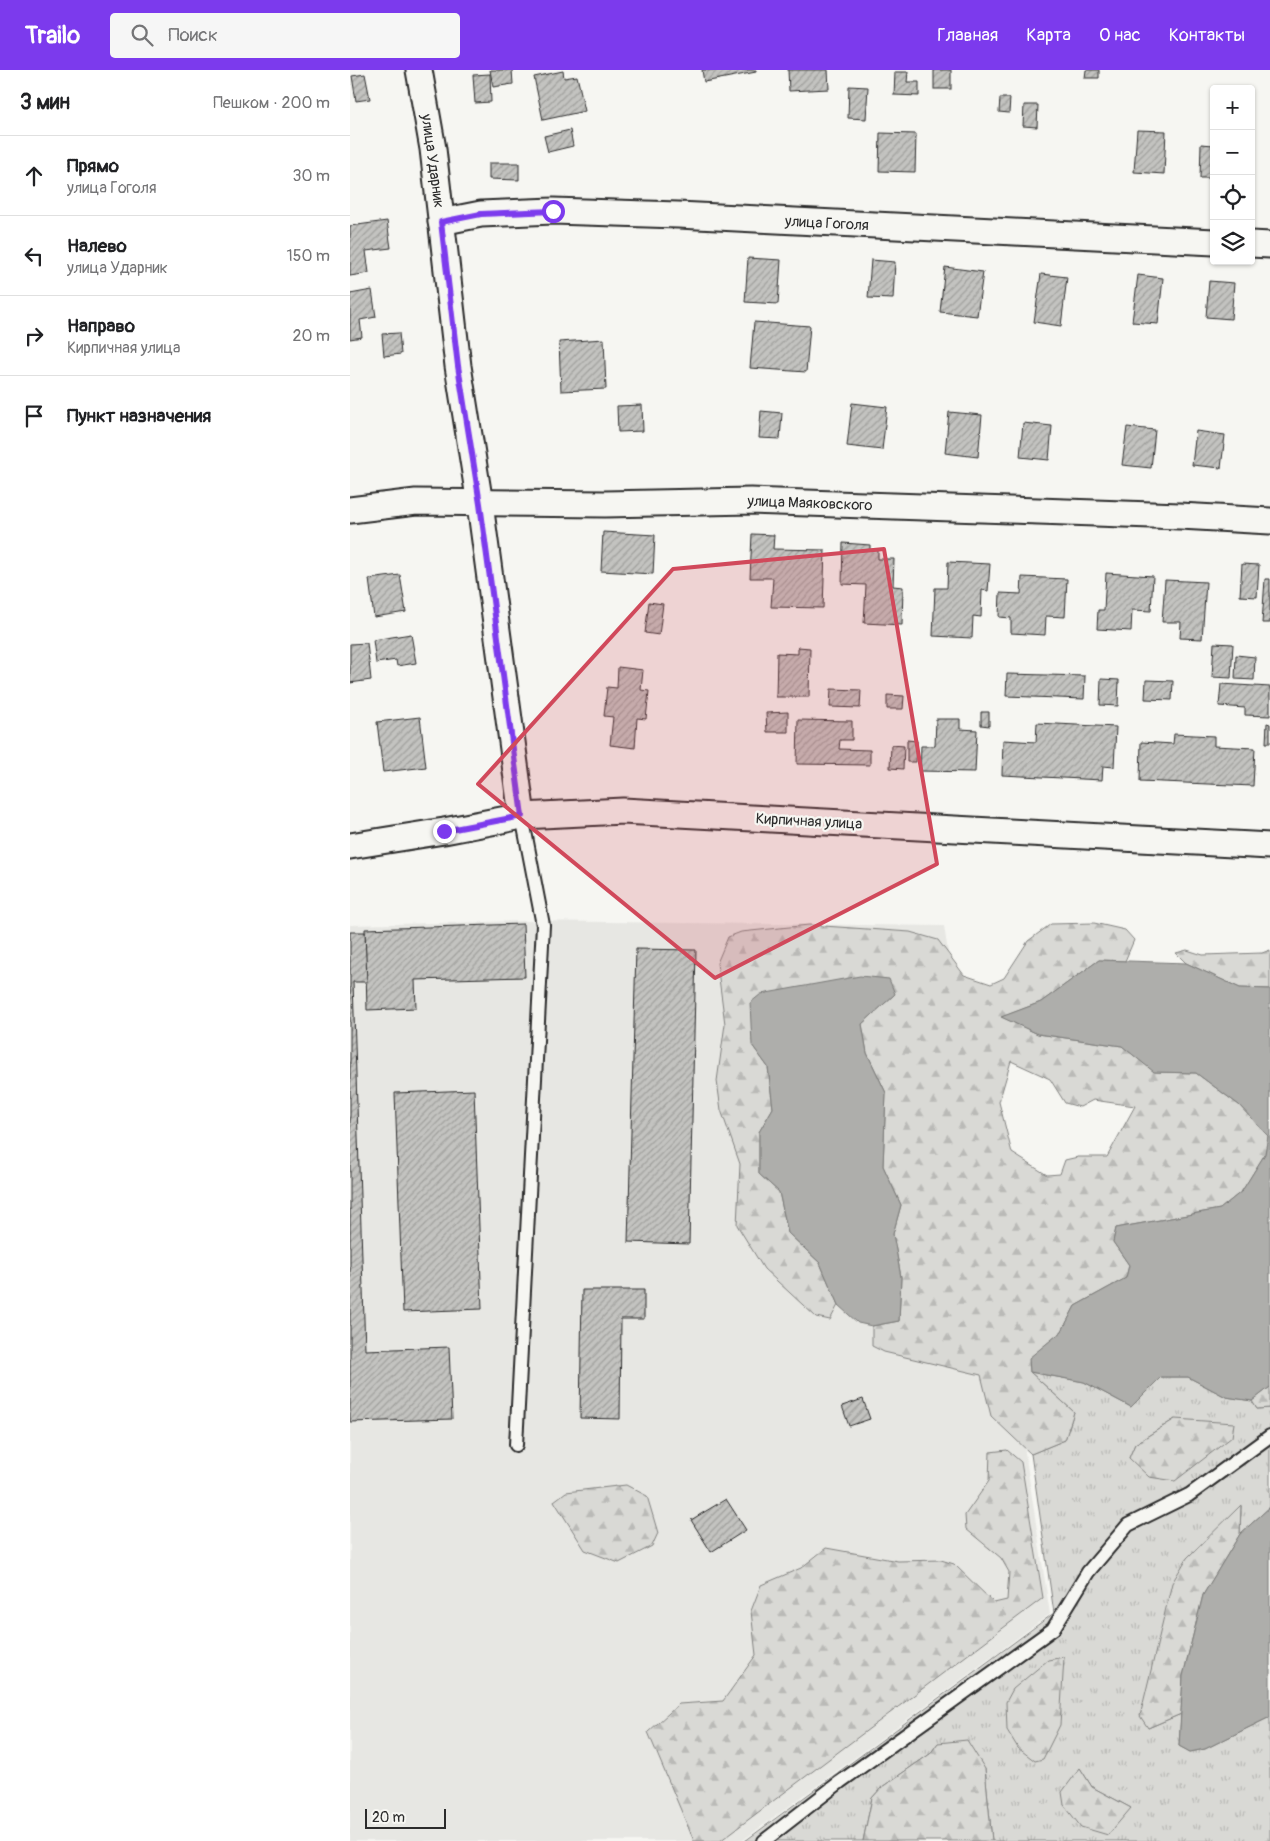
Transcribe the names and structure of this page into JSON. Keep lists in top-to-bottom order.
{
  "streets": {
    "street": [
      "улица Ударник",
      "улица Гоголя",
      "улица Маяковского",
      "Кирпичная улица"
    ]
  },
  "crossings": [
    ["улица Ударник", "улица Гоголя"],
    ["улица Ударник", "улица Маяковского"],
    ["улица Ударник", "Кирпичная улица"]
  ],
  "scale_bar": "20 m",
  "page": {
    "header": "Trailo",
    "search": "Поиск",
    "nav": [
      "Главная",
      "Карта",
      "О нас",
      "Контакты"
    ],
    "heading": ["3 мин", "Пешком · 200 m"],
    "map_buttons": ["+", "−"],
    "list": [
      ["Прямо", "улица Гоголя", "30 m"],
      ["Налево", "улица Ударник", "150 m"],
      ["Направо", "Кирпичная улица", "20 m"],
      "Пункт назначения"
    ],
    "scale": "20 m"
  }
}
